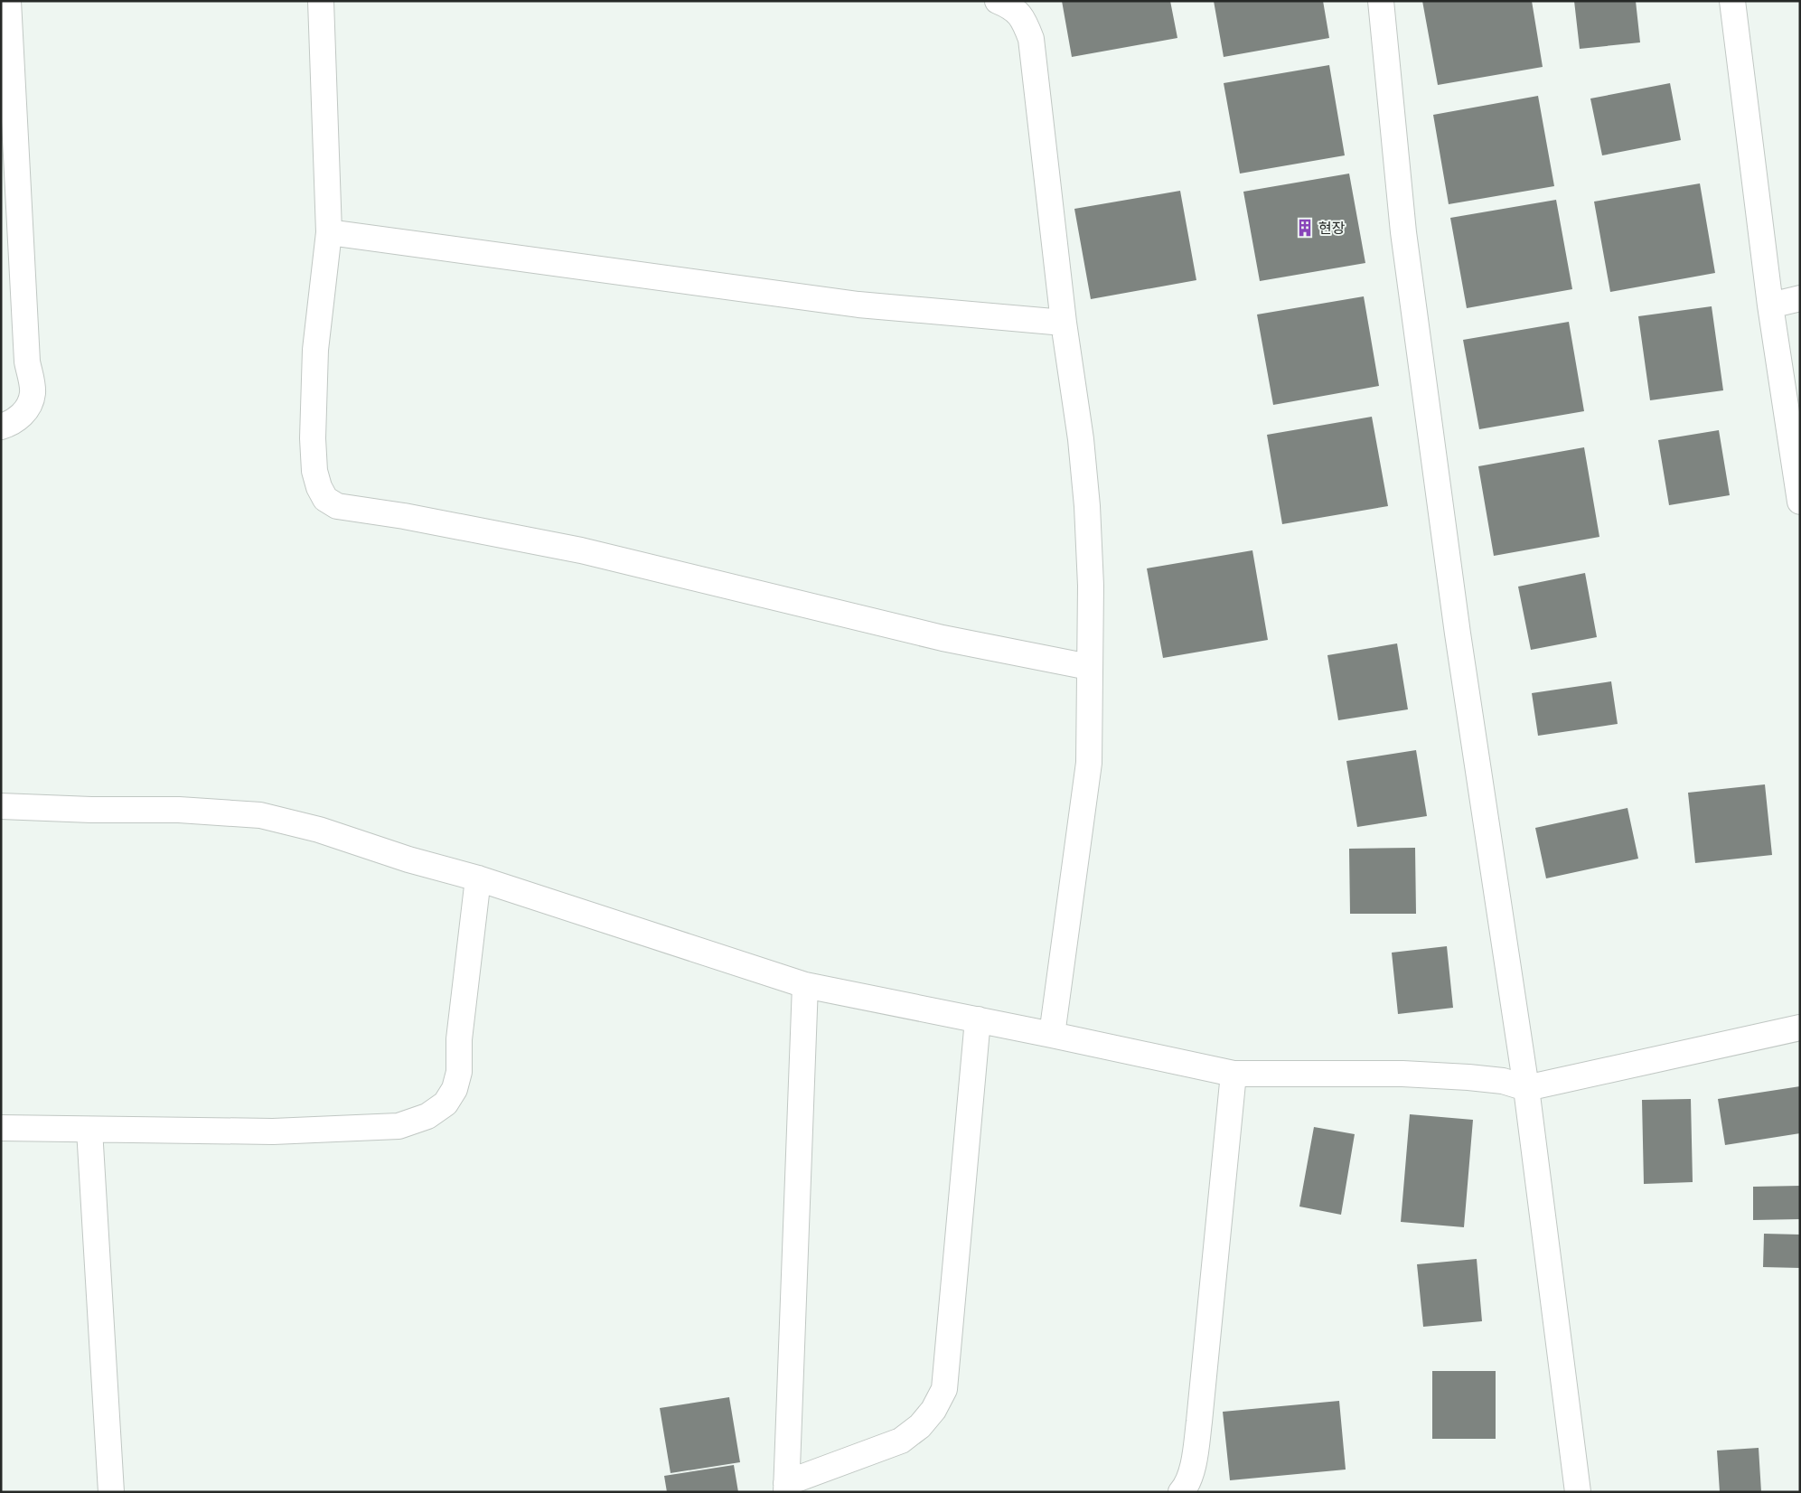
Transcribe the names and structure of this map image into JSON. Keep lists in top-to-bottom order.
{
  "places": {
    "building": ["현장"]
  }
}
